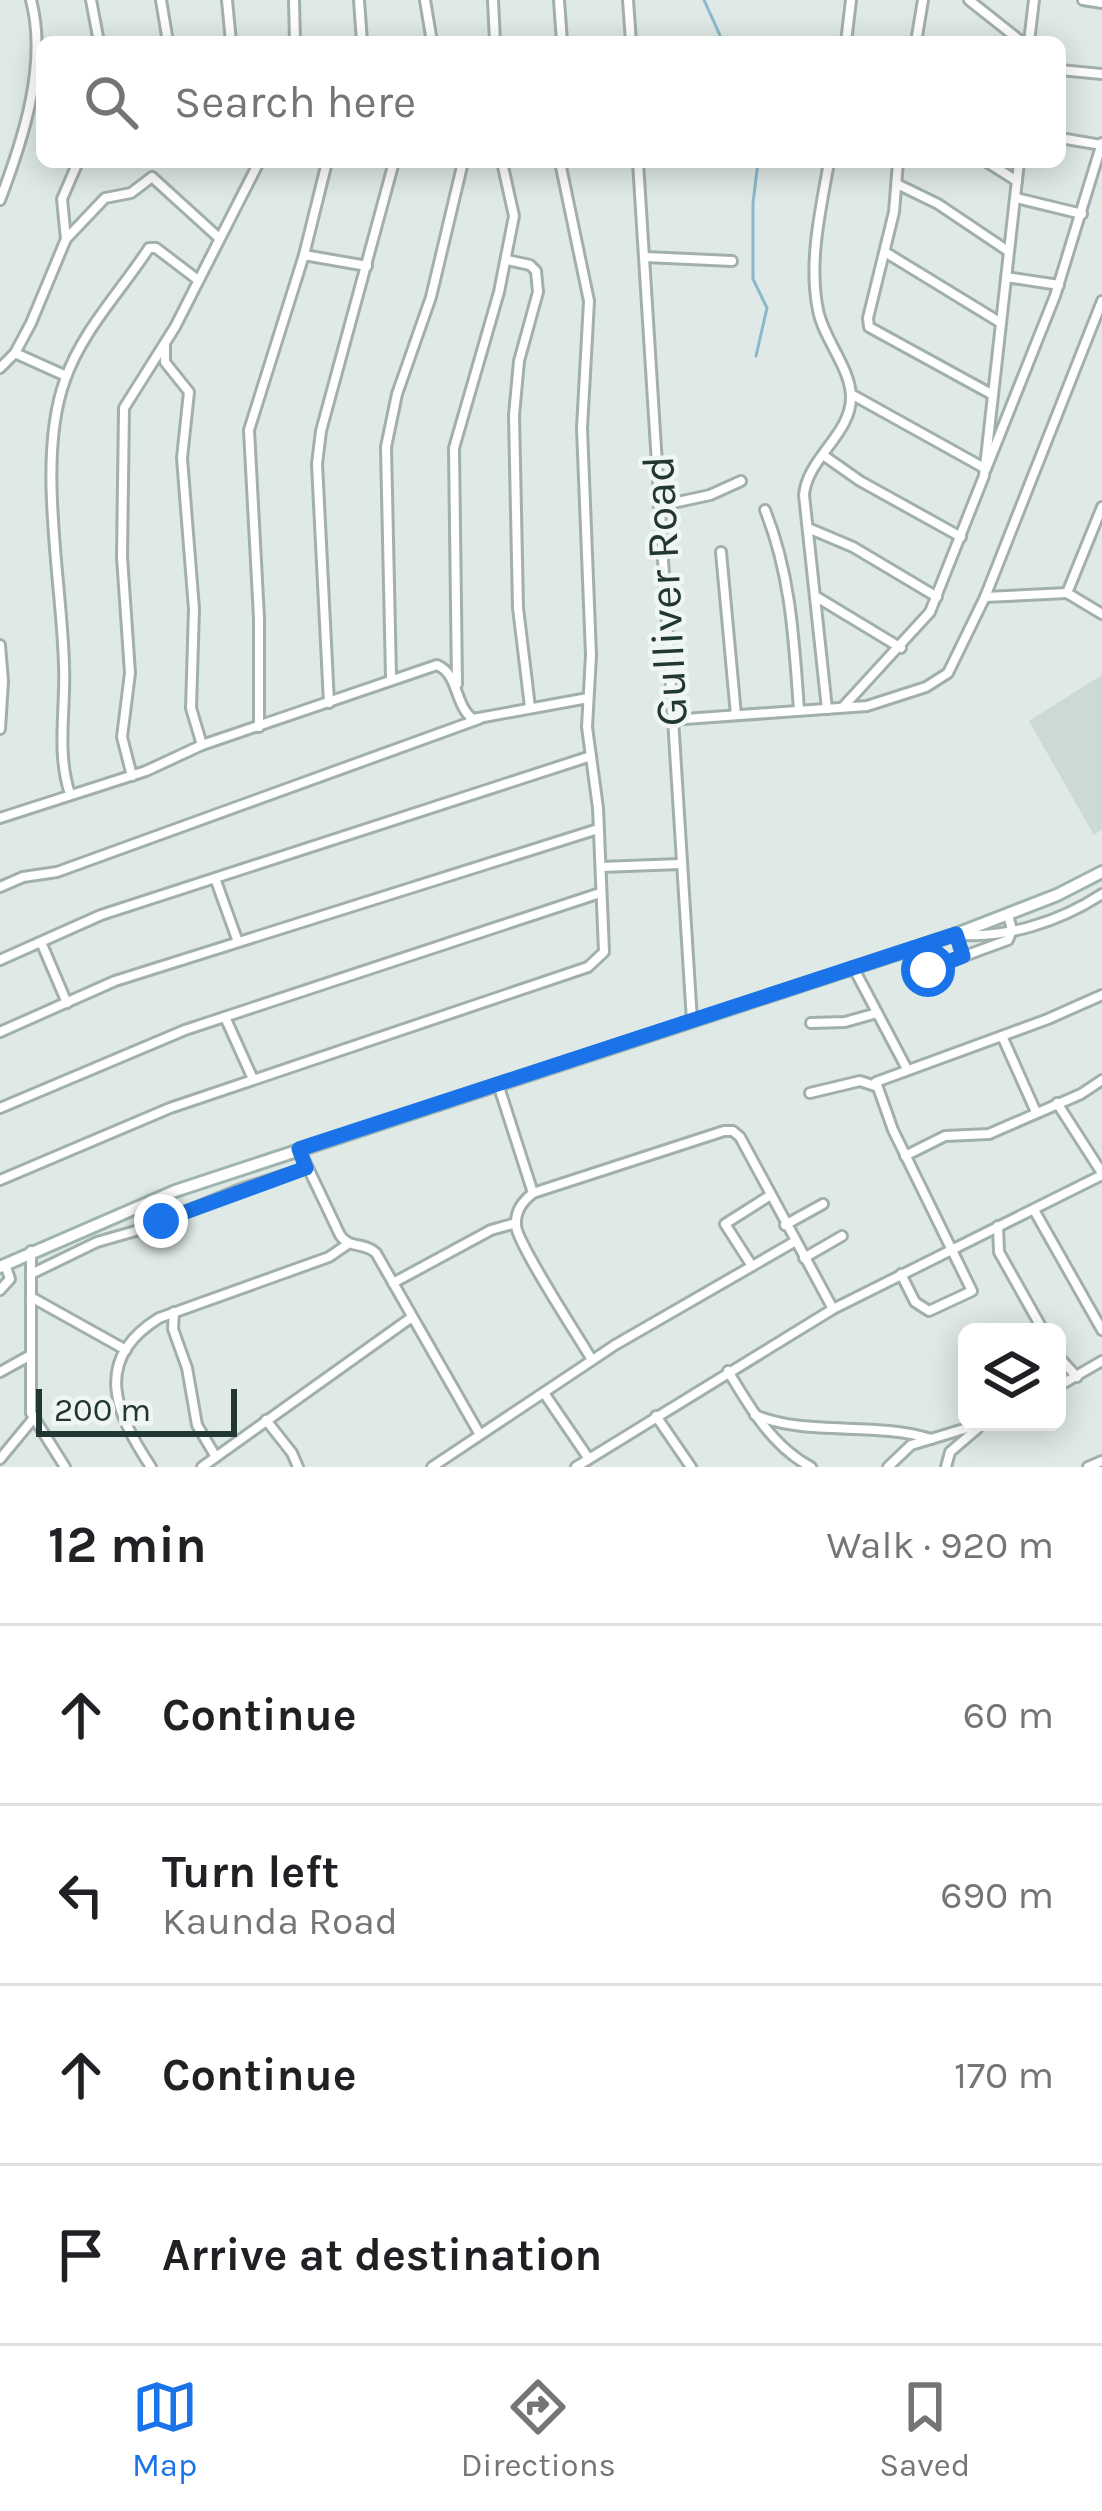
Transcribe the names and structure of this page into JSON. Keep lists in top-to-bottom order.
{
  "streets": {
    "street": ["Gulliver Road"]
  },
  "scale_bar": "200 m",
  "page": {
    "search": "Search here",
    "scale": "200 m",
    "heading": ["12 min", "Walk · 920 m"],
    "list": [
      ["Continue", "60 m"],
      ["Turn left", "Kaunda Road", "690 m"],
      ["Continue", "170 m"],
      "Arrive at destination"
    ],
    "nav": ["Map", "Directions", "Saved"]
  }
}
